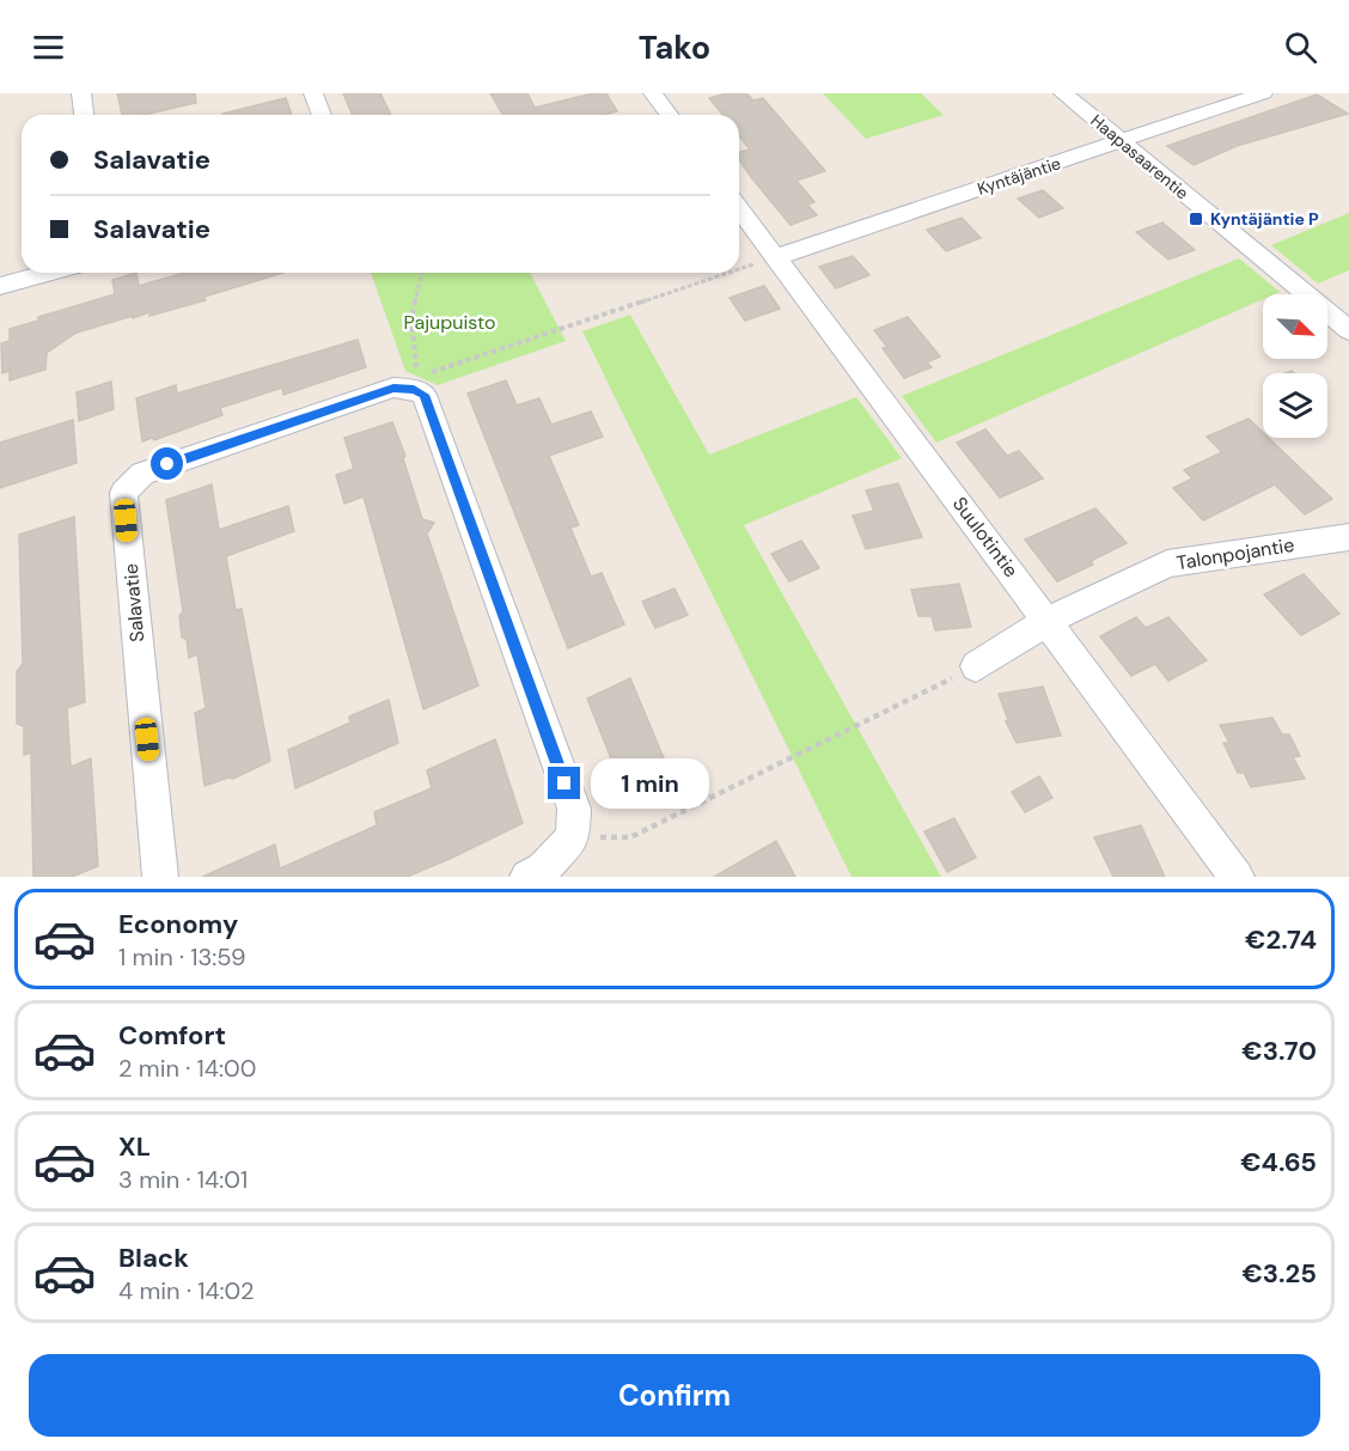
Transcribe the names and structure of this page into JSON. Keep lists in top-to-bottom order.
{
  "streets": {
    "street": [
      "Haapasaarentie",
      "Kyntäjäntie",
      "Suulotintie",
      "Talonpojantie",
      "Salavatie"
    ]
  },
  "crossings": [
    ["Haapasaarentie", "Kyntäjäntie"],
    ["Kyntäjäntie", "Suulotintie"],
    ["Suulotintie", "Talonpojantie"]
  ],
  "parks": ["Pajupuisto"],
  "places": {
    "transit": ["Kyntäjäntie P"]
  },
  "north": "bottom right",
  "page": {
    "header": "Tako",
    "banner": ["Salavatie", "Salavatie"],
    "bubble": "1 min",
    "list": [
      {
        "name": "Economy",
        "note": "1 min · 13:59",
        "value": "€2.74"
      },
      {
        "name": "Comfort",
        "note": "2 min · 14:00",
        "value": "€3.70"
      },
      {
        "name": "XL",
        "note": "3 min · 14:01",
        "value": "€4.65"
      },
      {
        "name": "Black",
        "note": "4 min · 14:02",
        "value": "€3.25"
      }
    ],
    "buttons": "Confirm"
  }
}
